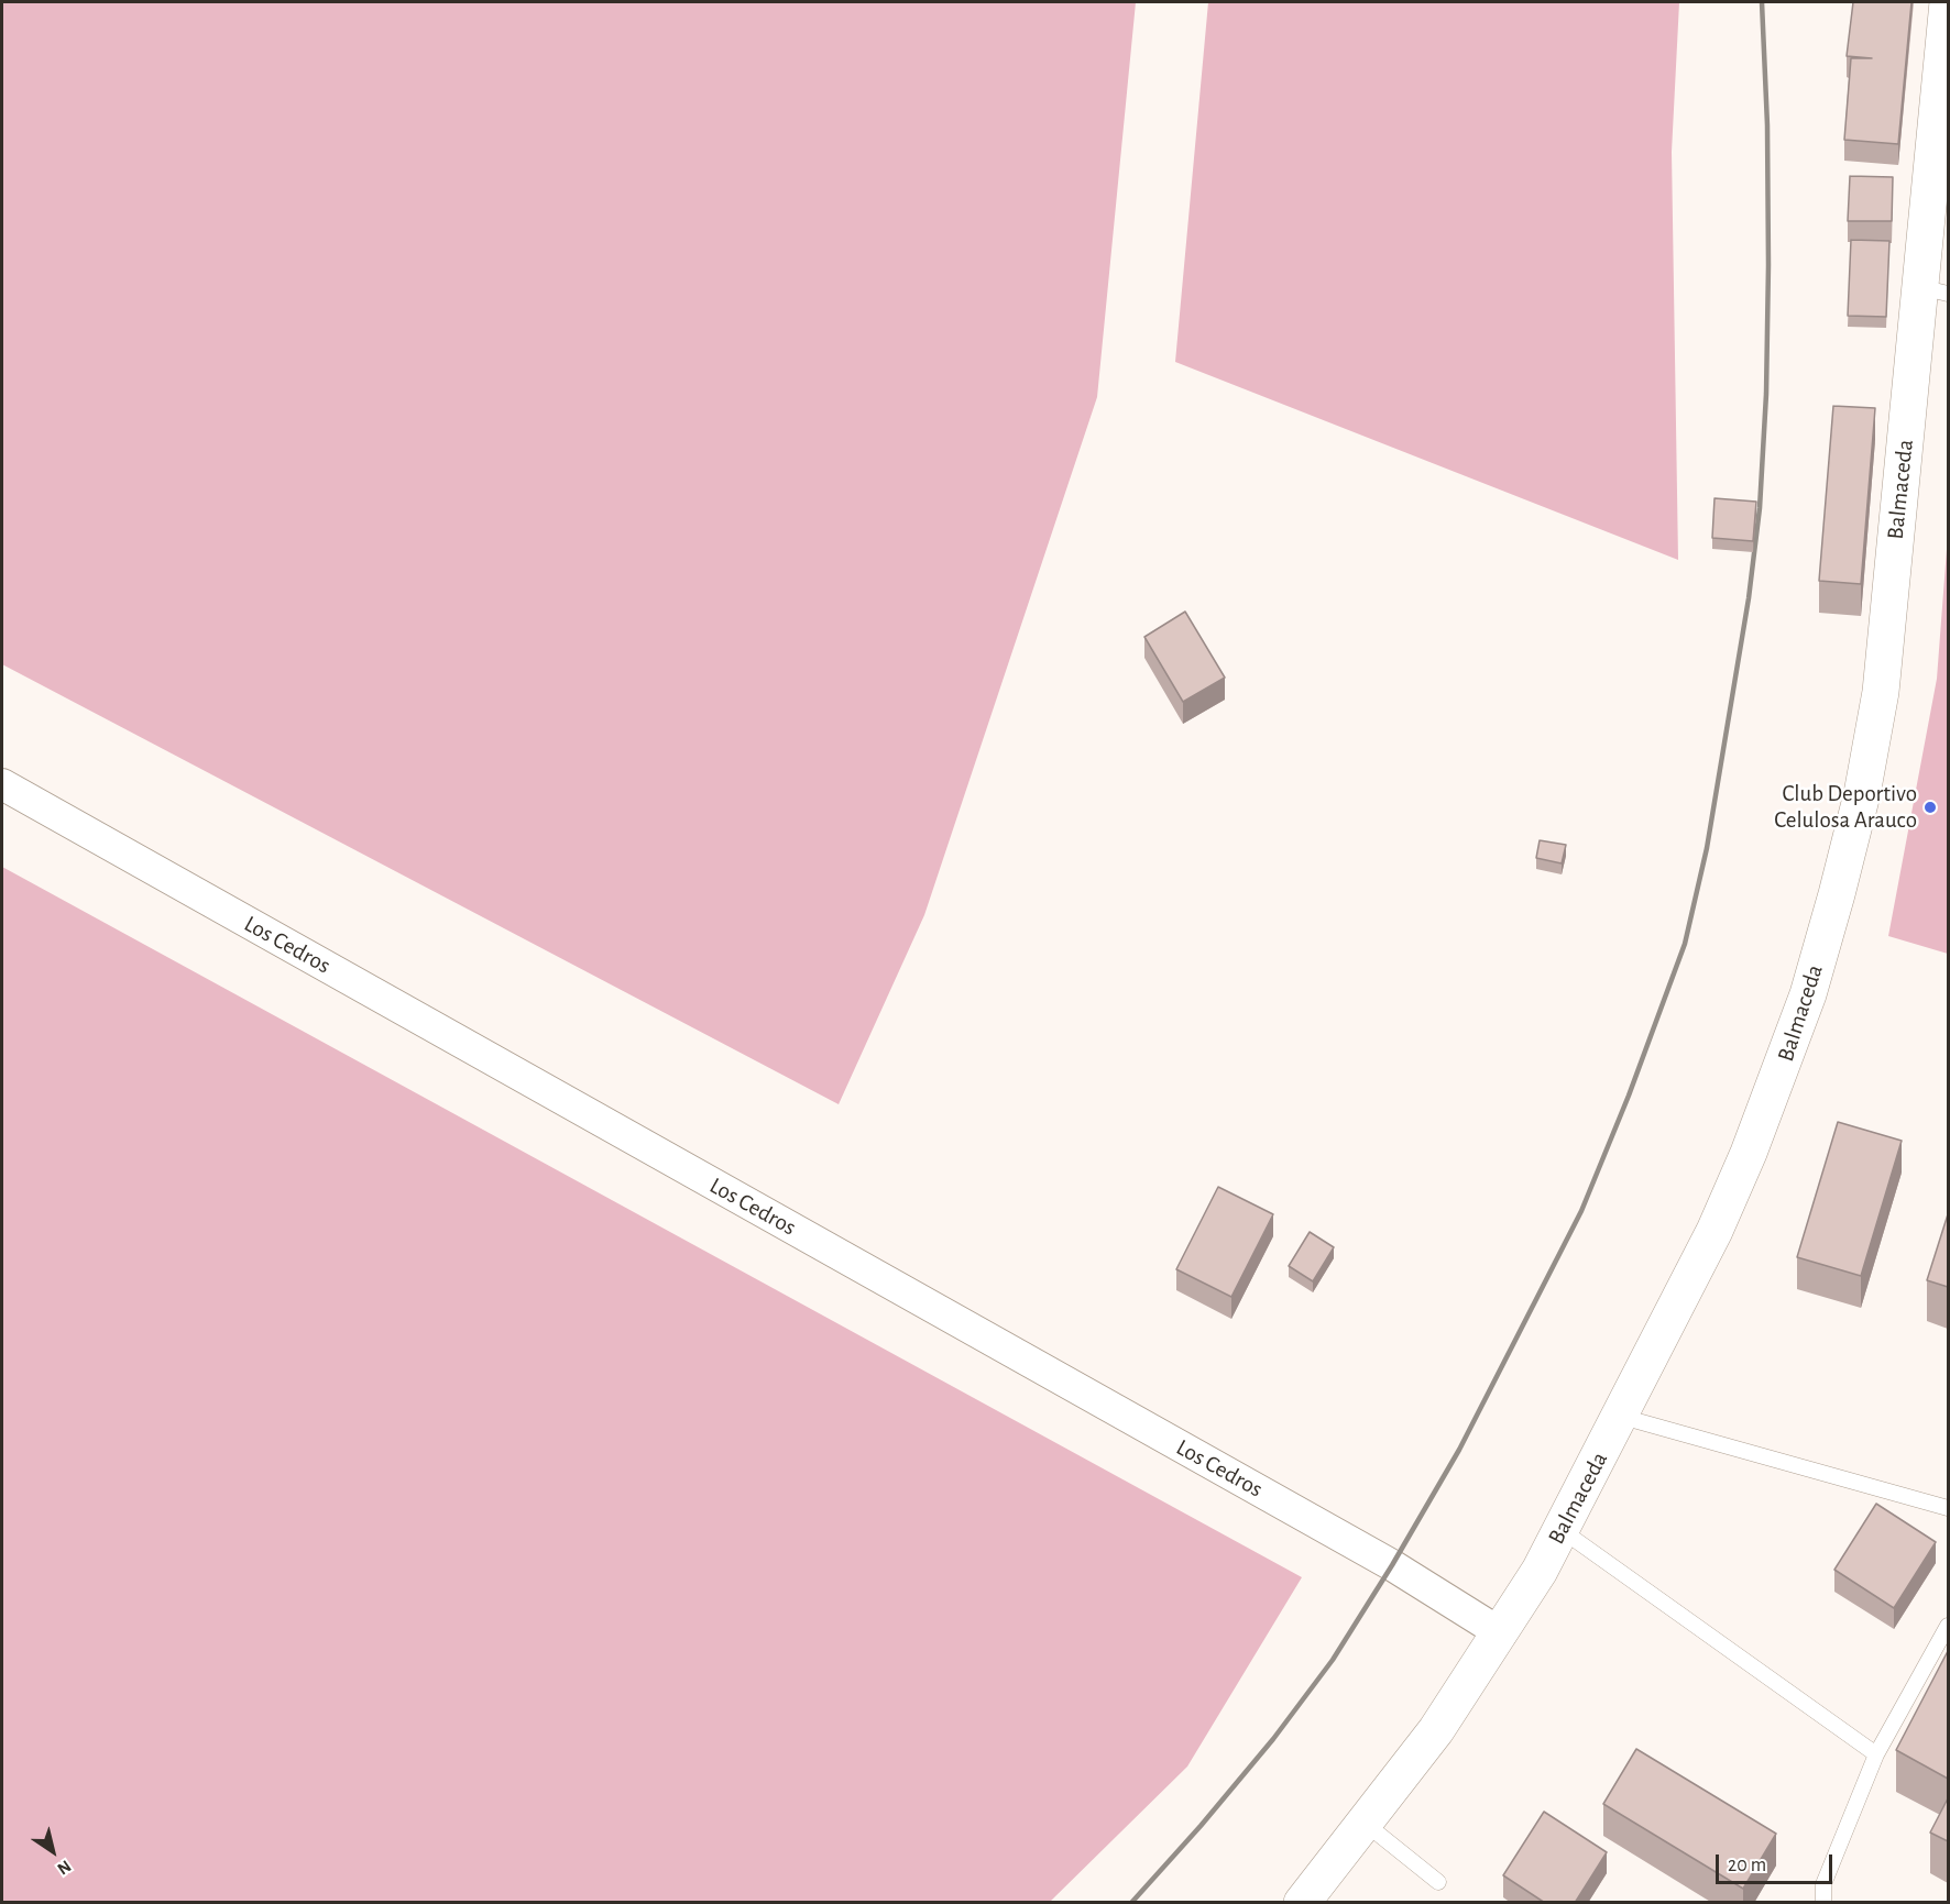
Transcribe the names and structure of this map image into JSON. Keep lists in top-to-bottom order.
{
  "streets": {
    "street": ["Balmaceda", "Los Cedros"]
  },
  "crossings": [
    ["Balmaceda", "Los Cedros"]
  ],
  "places": ["Club Deportivo Celulosa Arauco"],
  "scale_bar": "20 m",
  "north": "bottom right"
}
